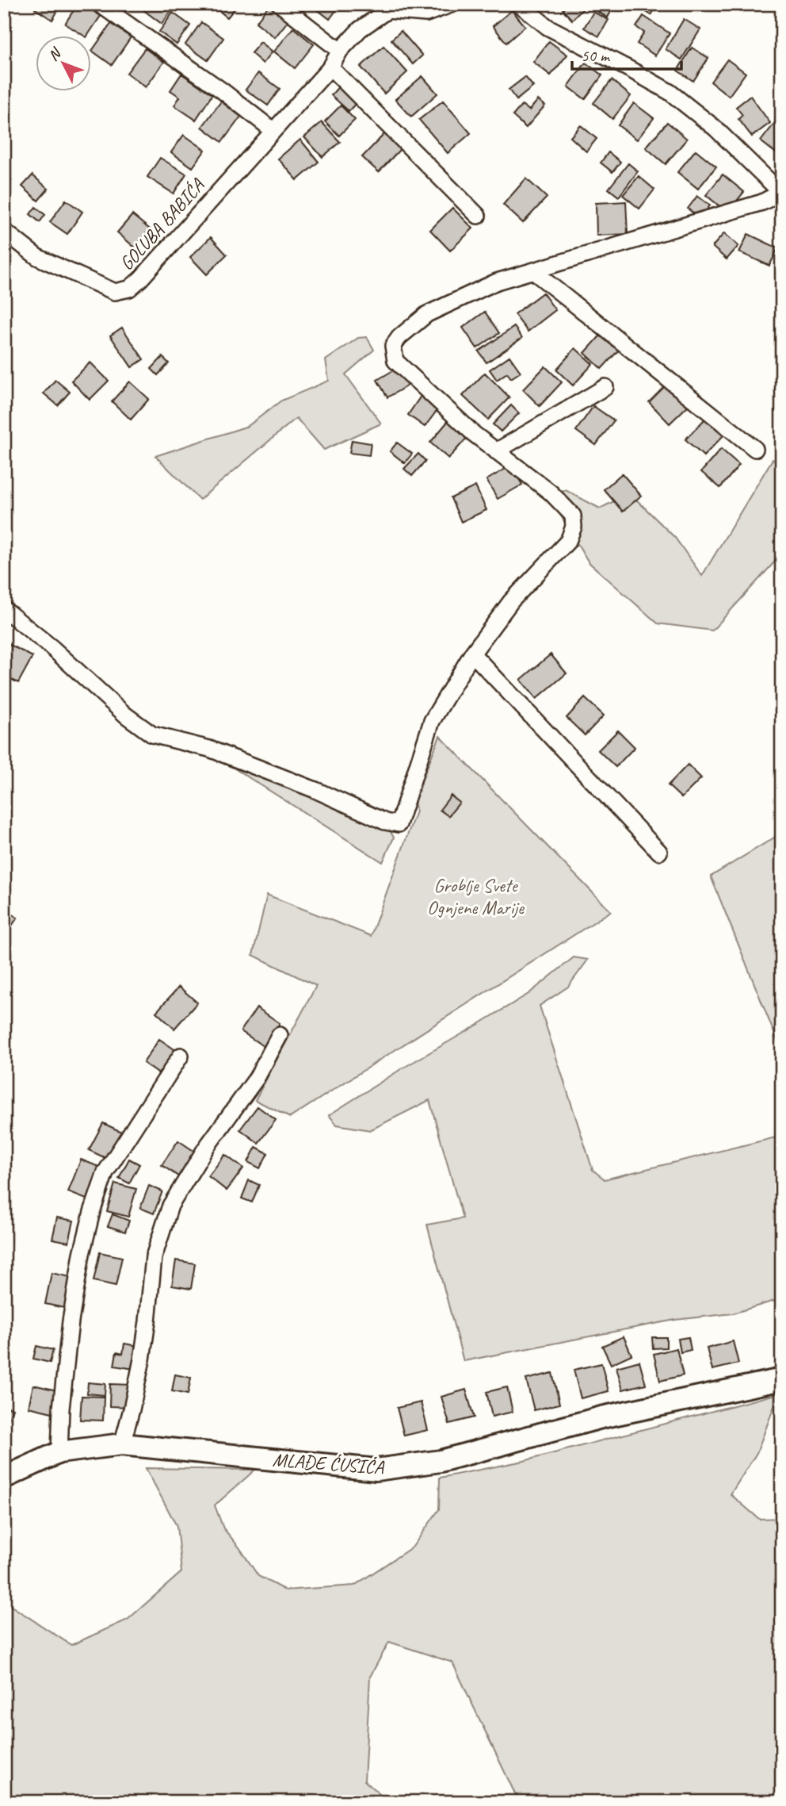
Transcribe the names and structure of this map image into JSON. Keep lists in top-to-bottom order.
{
  "streets": {
    "street": ["GOLUBA BABIĆA", "MLAĐE ĆUSIĆA"]
  },
  "parks": ["Groblje Svete Ognjene Marije"],
  "scale_bar": "50 m",
  "north": "top left"
}
